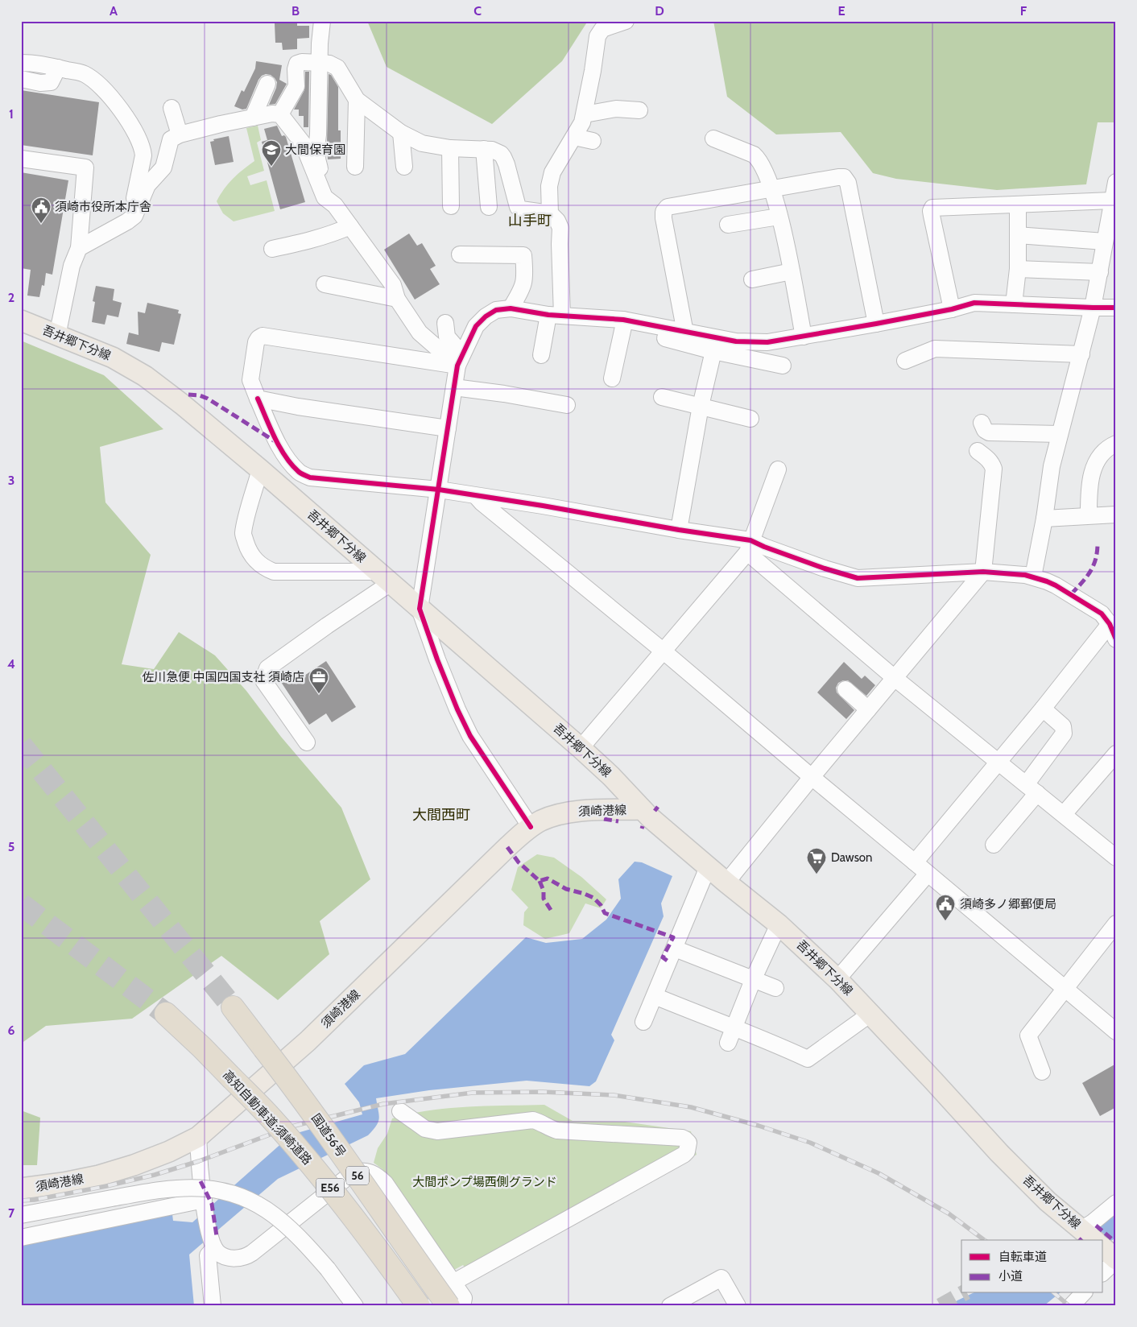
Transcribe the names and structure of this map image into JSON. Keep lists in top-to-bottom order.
{
  "streets": {
    "highway": [
      "高知自動車道;須崎道路",
      "国道56号",
      "56",
      "E56"
    ],
    "main road": ["吾井郷下分線", "須崎港線"]
  },
  "crossings": [
    ["吾井郷下分線", "須崎港線"]
  ],
  "districts": ["山手町", "大間西町"],
  "parks": ["大間ポンプ場西側グランド"],
  "places": {
    "school or university": ["大間保育園"],
    "public building": ["須崎市役所本庁舎", "須崎多ノ郷郵便局"],
    "office": ["佐川急便 中国四国支社 須崎店"],
    "supermarket": ["Dawson"]
  },
  "legend": ["自転車道", "小道"],
  "grid": {
    "columns": [
      "A",
      "B",
      "C",
      "D",
      "E",
      "F"
    ],
    "rows": [
      "1",
      "2",
      "3",
      "4",
      "5",
      "6",
      "7"
    ]
  }
}
